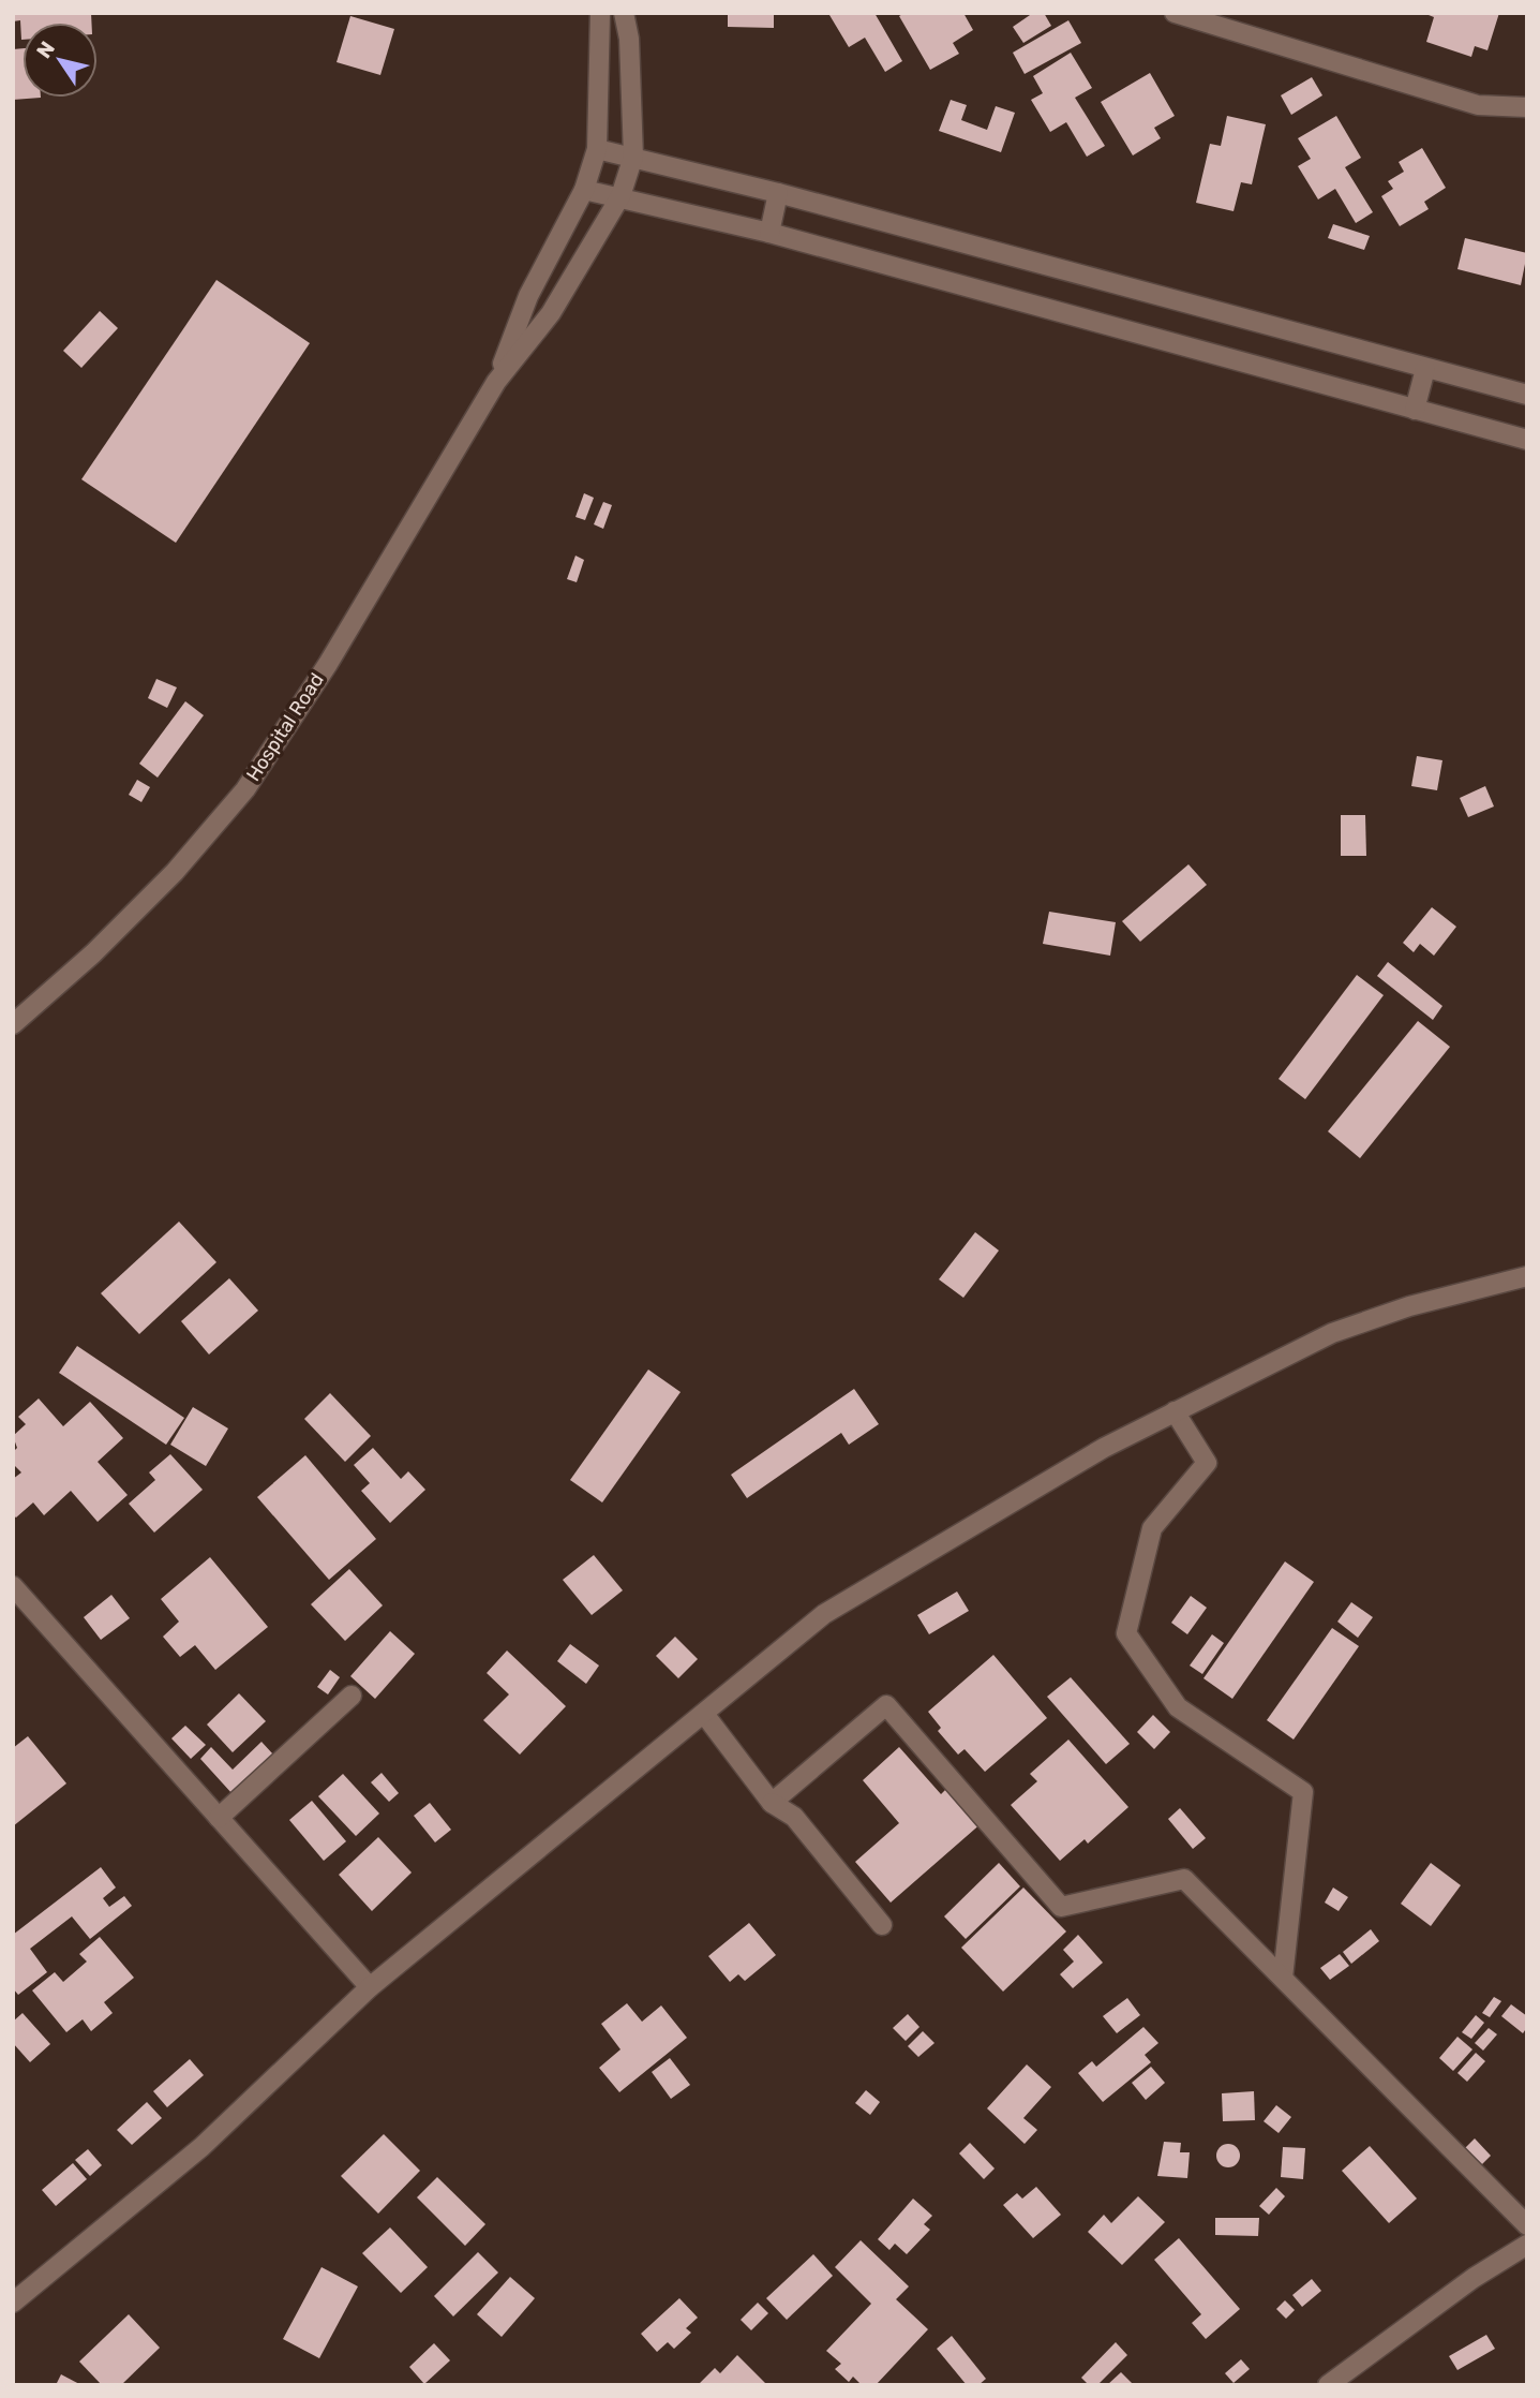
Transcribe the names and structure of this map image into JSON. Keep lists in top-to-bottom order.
{
  "streets": {
    "street": ["Hospital Road"]
  },
  "north": "top left"
}
